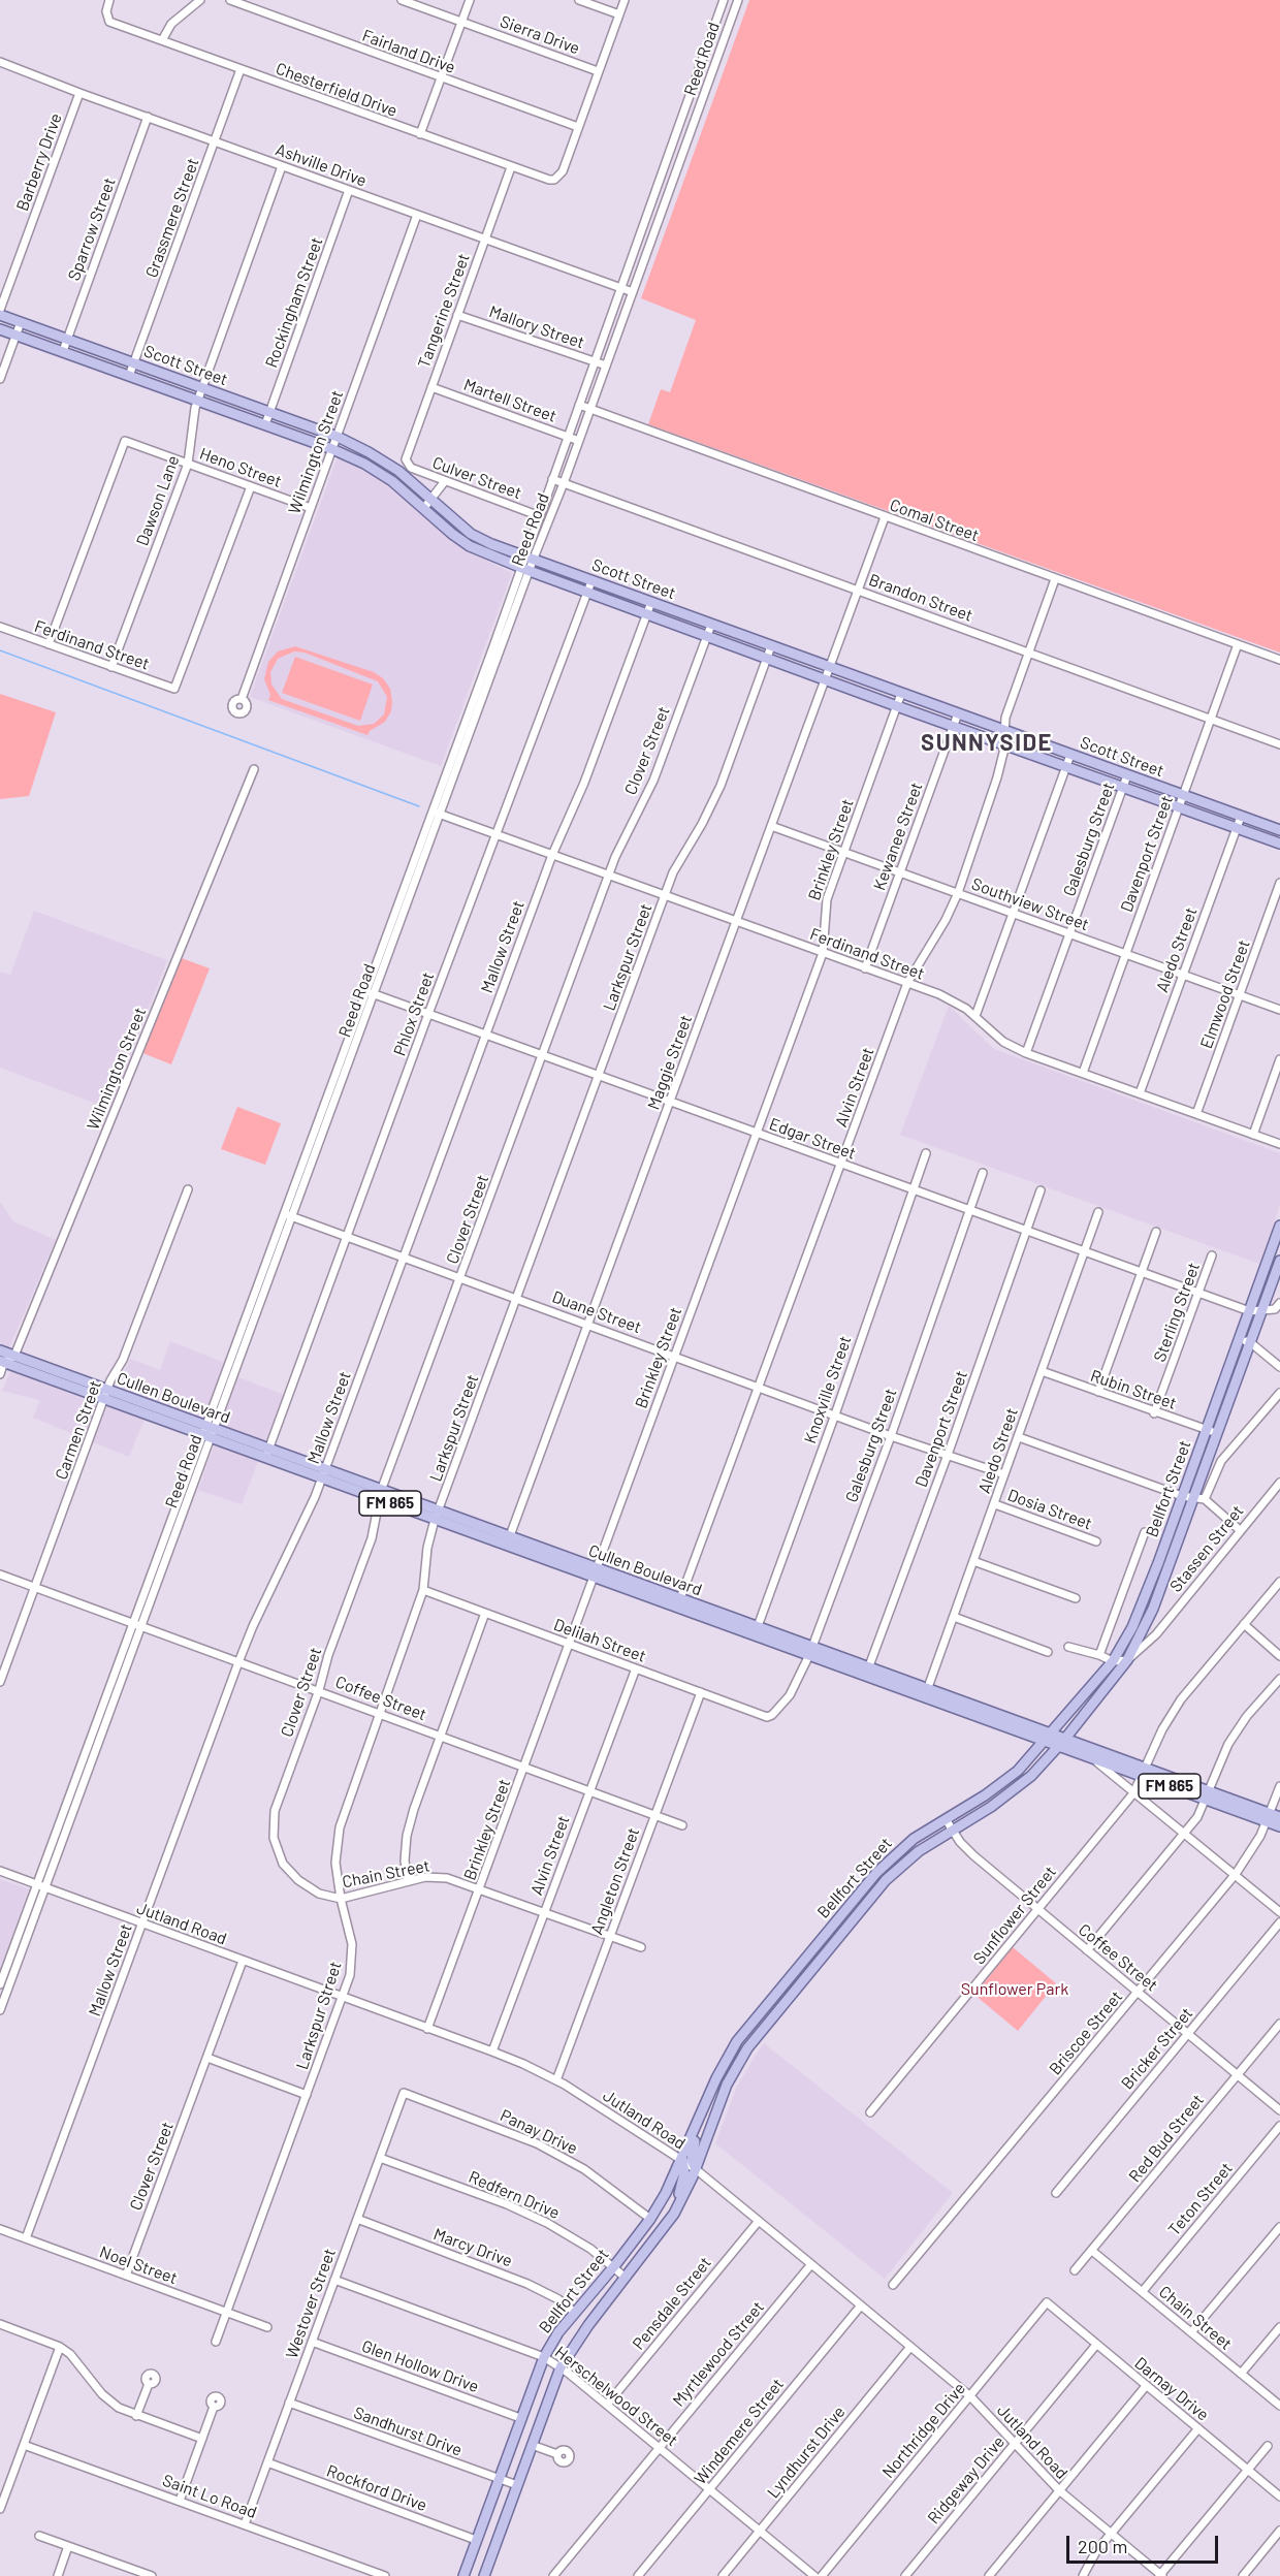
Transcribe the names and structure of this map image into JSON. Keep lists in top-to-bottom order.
{
  "streets": {
    "main road": [
      "Scott Street",
      "Cullen Boulevard",
      "Bellfort Street",
      "FM 865"
    ],
    "street": [
      "Sierra Drive",
      "Fairland Drive",
      "Reed Road",
      "Chesterfield Drive",
      "Barberry Drive",
      "Ashville Drive",
      "Grassmere Street",
      "Sparrow Street",
      "Rockingham Street",
      "Tangerine Street",
      "Mallory Street",
      "Martell Street",
      "Wilmington Street",
      "Heno Street",
      "Culver Street",
      "Dawson Lane",
      "Comal Street",
      "Brandon Street",
      "Ferdinand Street",
      "Clover Street",
      "Kewanee Street",
      "Galesburg Street",
      "Brinkley Street",
      "Davenport Street",
      "Southview Street",
      "Mallow Street",
      "Aledo Street",
      "Larkspur Street",
      "Elmwood Street",
      "Phlox Street",
      "Maggie Street",
      "Alvin Street",
      "Edgar Street",
      "Duane Street",
      "Sterling Street",
      "Knoxville Street",
      "Rubin Street",
      "Carmen Street",
      "Dosia Street",
      "Stassen Street",
      "Delilah Street",
      "Coffee Street",
      "Chain Street",
      "Angleton Street",
      "Sunflower Street",
      "Jutland Road",
      "Briscoe Street",
      "Bricker Street",
      "Panay Drive",
      "Red Bud Street",
      "Redfern Drive",
      "Teton Street",
      "Marcy Drive",
      "Noel Street",
      "Westover Street",
      "Pensdale Street",
      "Myrtlewood Street",
      "Glen Hollow Drive",
      "Darnay Drive",
      "Herschelwood Street",
      "Northridge Drive",
      "Sandhurst Drive",
      "Windemere Street",
      "Lyndhurst Drive",
      "Ridgeway Drive",
      "Rockford Drive",
      "Saint Lo Road"
    ]
  },
  "crossings": [
    ["Fairland Drive", "Chesterfield Drive"],
    ["Reed Road", "Ashville Drive"],
    ["Reed Road", "Mallory Street"],
    ["Reed Road", "Scott Street"],
    ["Reed Road", "Martell Street"],
    ["Reed Road", "Culver Street"],
    ["Reed Road", "Comal Street"],
    ["Reed Road", "Brandon Street"],
    ["Reed Road", "Ferdinand Street"],
    ["Reed Road", "Edgar Street"],
    ["Reed Road", "Duane Street"],
    ["Reed Road", "Cullen Boulevard"],
    ["Reed Road", "Coffee Street"],
    ["Reed Road", "Jutland Road"],
    ["Chesterfield Drive", "Grassmere Street"],
    ["Chesterfield Drive", "Tangerine Street"],
    ["Barberry Drive", "Ashville Drive"],
    ["Ashville Drive", "Grassmere Street"],
    ["Ashville Drive", "Sparrow Street"],
    ["Ashville Drive", "Rockingham Street"],
    ["Ashville Drive", "Tangerine Street"],
    ["Ashville Drive", "Wilmington Street"],
    ["Ashville Drive", "Dawson Lane"],
    ["Grassmere Street", "Scott Street"],
    ["Sparrow Street", "Scott Street"],
    ["Rockingham Street", "Scott Street"],
    ["Tangerine Street", "Mallory Street"],
    ["Tangerine Street", "Martell Street"],
    ["Tangerine Street", "Culver Street"],
    ["Scott Street", "Wilmington Street"],
    ["Scott Street", "Dawson Lane"],
    ["Scott Street", "Clover Street"],
    ["Scott Street", "Kewanee Street"],
    ["Scott Street", "Galesburg Street"],
    ["Scott Street", "Brinkley Street"],
    ["Scott Street", "Davenport Street"],
    ["Scott Street", "Mallow Street"],
    ["Scott Street", "Aledo Street"],
    ["Scott Street", "Larkspur Street"],
    ["Scott Street", "Phlox Street"],
    ["Scott Street", "Maggie Street"],
    ["Scott Street", "Alvin Street"],
    ["Wilmington Street", "Heno Street"],
    ["Wilmington Street", "Cullen Boulevard"],
    ["Heno Street", "Dawson Lane"],
    ["Heno Street", "Ferdinand Street"],
    ["Dawson Lane", "Ferdinand Street"],
    ["Comal Street", "Davenport Street"],
    ["Comal Street", "Maggie Street"],
    ["Comal Street", "Alvin Street"],
    ["Brandon Street", "Davenport Street"],
    ["Brandon Street", "Maggie Street"],
    ["Brandon Street", "Alvin Street"],
    ["Ferdinand Street", "Clover Street"],
    ["Ferdinand Street", "Kewanee Street"],
    ["Ferdinand Street", "Galesburg Street"],
    ["Ferdinand Street", "Brinkley Street"],
    ["Ferdinand Street", "Davenport Street"],
    ["Ferdinand Street", "Mallow Street"],
    ["Ferdinand Street", "Aledo Street"],
    ["Ferdinand Street", "Larkspur Street"],
    ["Ferdinand Street", "Elmwood Street"],
    ["Ferdinand Street", "Phlox Street"],
    ["Ferdinand Street", "Maggie Street"],
    ["Ferdinand Street", "Alvin Street"],
    ["Clover Street", "Edgar Street"],
    ["Clover Street", "Duane Street"],
    ["Clover Street", "Cullen Boulevard"],
    ["Clover Street", "Coffee Street"],
    ["Clover Street", "Chain Street"],
    ["Clover Street", "Jutland Road"],
    ["Clover Street", "Noel Street"],
    ["Kewanee Street", "Southview Street"],
    ["Galesburg Street", "Southview Street"],
    ["Galesburg Street", "Edgar Street"],
    ["Galesburg Street", "Duane Street"],
    ["Galesburg Street", "Cullen Boulevard"],
    ["Galesburg Street", "Delilah Street"],
    ["Brinkley Street", "Southview Street"],
    ["Brinkley Street", "Edgar Street"],
    ["Brinkley Street", "Duane Street"],
    ["Brinkley Street", "Cullen Boulevard"],
    ["Brinkley Street", "Delilah Street"],
    ["Brinkley Street", "Coffee Street"],
    ["Brinkley Street", "Chain Street"],
    ["Brinkley Street", "Jutland Road"],
    ["Davenport Street", "Southview Street"],
    ["Davenport Street", "Edgar Street"],
    ["Davenport Street", "Duane Street"],
    ["Davenport Street", "Cullen Boulevard"],
    ["Southview Street", "Aledo Street"],
    ["Southview Street", "Elmwood Street"],
    ["Southview Street", "Maggie Street"],
    ["Southview Street", "Alvin Street"],
    ["Mallow Street", "Edgar Street"],
    ["Mallow Street", "Duane Street"],
    ["Mallow Street", "Cullen Boulevard"],
    ["Mallow Street", "Coffee Street"],
    ["Mallow Street", "Jutland Road"],
    ["Mallow Street", "Noel Street"],
    ["Aledo Street", "Edgar Street"],
    ["Aledo Street", "Duane Street"],
    ["Aledo Street", "Rubin Street"],
    ["Aledo Street", "Cullen Boulevard"],
    ["Aledo Street", "Dosia Street"],
    ["Larkspur Street", "Edgar Street"],
    ["Larkspur Street", "Duane Street"],
    ["Larkspur Street", "Cullen Boulevard"],
    ["Larkspur Street", "Delilah Street"],
    ["Larkspur Street", "Coffee Street"],
    ["Larkspur Street", "Chain Street"],
    ["Larkspur Street", "Jutland Road"],
    ["Larkspur Street", "Noel Street"],
    ["Phlox Street", "Edgar Street"],
    ["Phlox Street", "Duane Street"],
    ["Phlox Street", "Cullen Boulevard"],
    ["Maggie Street", "Edgar Street"],
    ["Maggie Street", "Duane Street"],
    ["Maggie Street", "Cullen Boulevard"],
    ["Alvin Street", "Edgar Street"],
    ["Alvin Street", "Duane Street"],
    ["Alvin Street", "Cullen Boulevard"],
    ["Alvin Street", "Delilah Street"],
    ["Alvin Street", "Coffee Street"],
    ["Alvin Street", "Chain Street"],
    ["Alvin Street", "Jutland Road"],
    ["Edgar Street", "Sterling Street"],
    ["Edgar Street", "Knoxville Street"],
    ["Edgar Street", "Bellfort Street"],
    ["Duane Street", "Knoxville Street"],
    ["Sterling Street", "Rubin Street"],
    ["Knoxville Street", "Cullen Boulevard"],
    ["Rubin Street", "Bellfort Street"],
    ["Cullen Boulevard", "Carmen Street"],
    ["Cullen Boulevard", "Bellfort Street"],
    ["Cullen Boulevard", "Sunflower Street"],
    ["Cullen Boulevard", "Briscoe Street"],
    ["Carmen Street", "Coffee Street"],
    ["Bellfort Street", "Stassen Street"],
    ["Bellfort Street", "Coffee Street"],
    ["Bellfort Street", "Jutland Road"],
    ["Bellfort Street", "Panay Drive"],
    ["Bellfort Street", "Redfern Drive"],
    ["Bellfort Street", "Marcy Drive"],
    ["Bellfort Street", "Glen Hollow Drive"],
    ["Bellfort Street", "Herschelwood Street"],
    ["Bellfort Street", "Sandhurst Drive"],
    ["Bellfort Street", "Rockford Drive"],
    ["Delilah Street", "Angleton Street"],
    ["Coffee Street", "Angleton Street"],
    ["Coffee Street", "Sunflower Street"],
    ["Coffee Street", "Briscoe Street"],
    ["Coffee Street", "Bricker Street"],
    ["Coffee Street", "Red Bud Street"],
    ["Chain Street", "Angleton Street"],
    ["Chain Street", "Red Bud Street"],
    ["Chain Street", "Teton Street"],
    ["Angleton Street", "Jutland Road"],
    ["Jutland Road", "Pensdale Street"],
    ["Jutland Road", "Myrtlewood Street"],
    ["Jutland Road", "Northridge Drive"],
    ["Jutland Road", "Windemere Street"],
    ["Jutland Road", "Lyndhurst Drive"],
    ["Jutland Road", "Ridgeway Drive"],
    ["Panay Drive", "Westover Street"],
    ["Redfern Drive", "Westover Street"],
    ["Marcy Drive", "Westover Street"],
    ["Westover Street", "Glen Hollow Drive"],
    ["Westover Street", "Herschelwood Street"],
    ["Westover Street", "Sandhurst Drive"],
    ["Westover Street", "Rockford Drive"],
    ["Westover Street", "Saint Lo Road"],
    ["Pensdale Street", "Herschelwood Street"],
    ["Myrtlewood Street", "Herschelwood Street"],
    ["Darnay Drive", "Northridge Drive"],
    ["Darnay Drive", "Ridgeway Drive"],
    ["Herschelwood Street", "Windemere Street"],
    ["Herschelwood Street", "Lyndhurst Drive"]
  ],
  "districts": ["SUNNYSIDE"],
  "parks": ["Sunflower Park"],
  "scale_bar": "200 m"
}
